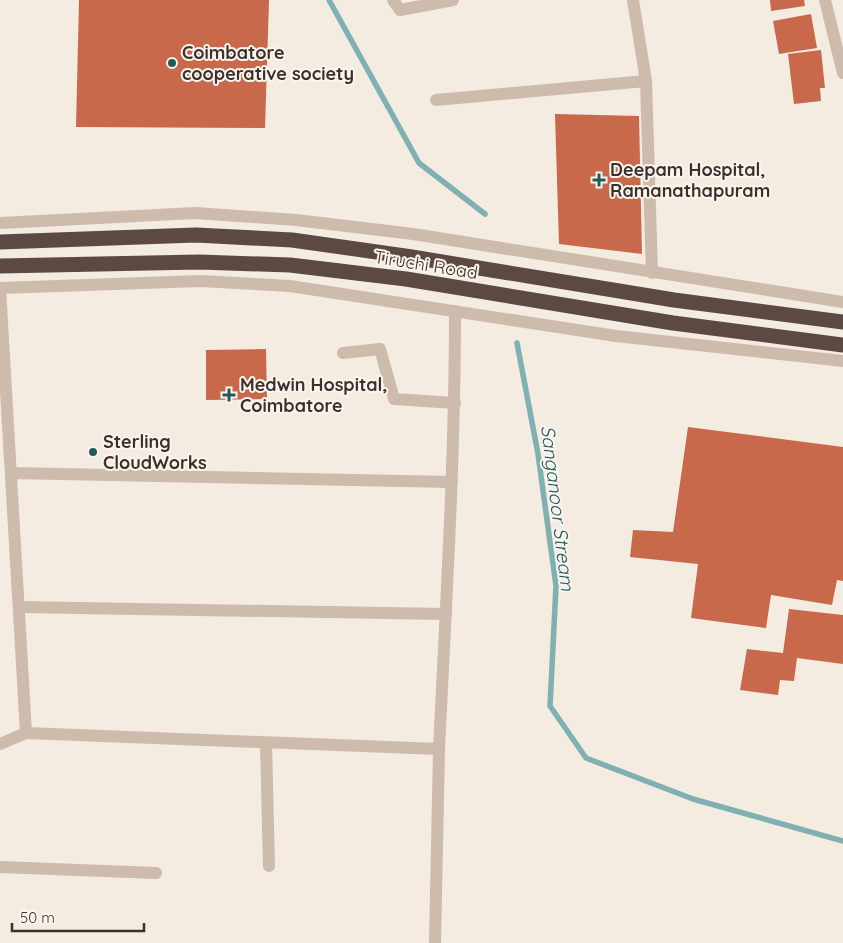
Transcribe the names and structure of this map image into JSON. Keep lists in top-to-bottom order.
{
  "streets": {
    "highway": ["Tiruchi Road"]
  },
  "water": ["Sanganoor Stream"],
  "places": {
    "other": ["Coimbatore cooperative society", "Sterling CloudWorks"],
    "health": ["Deepam Hospital, Ramanathapuram", "Medwin Hospital, Coimbatore"]
  },
  "scale_bar": "50 m"
}
